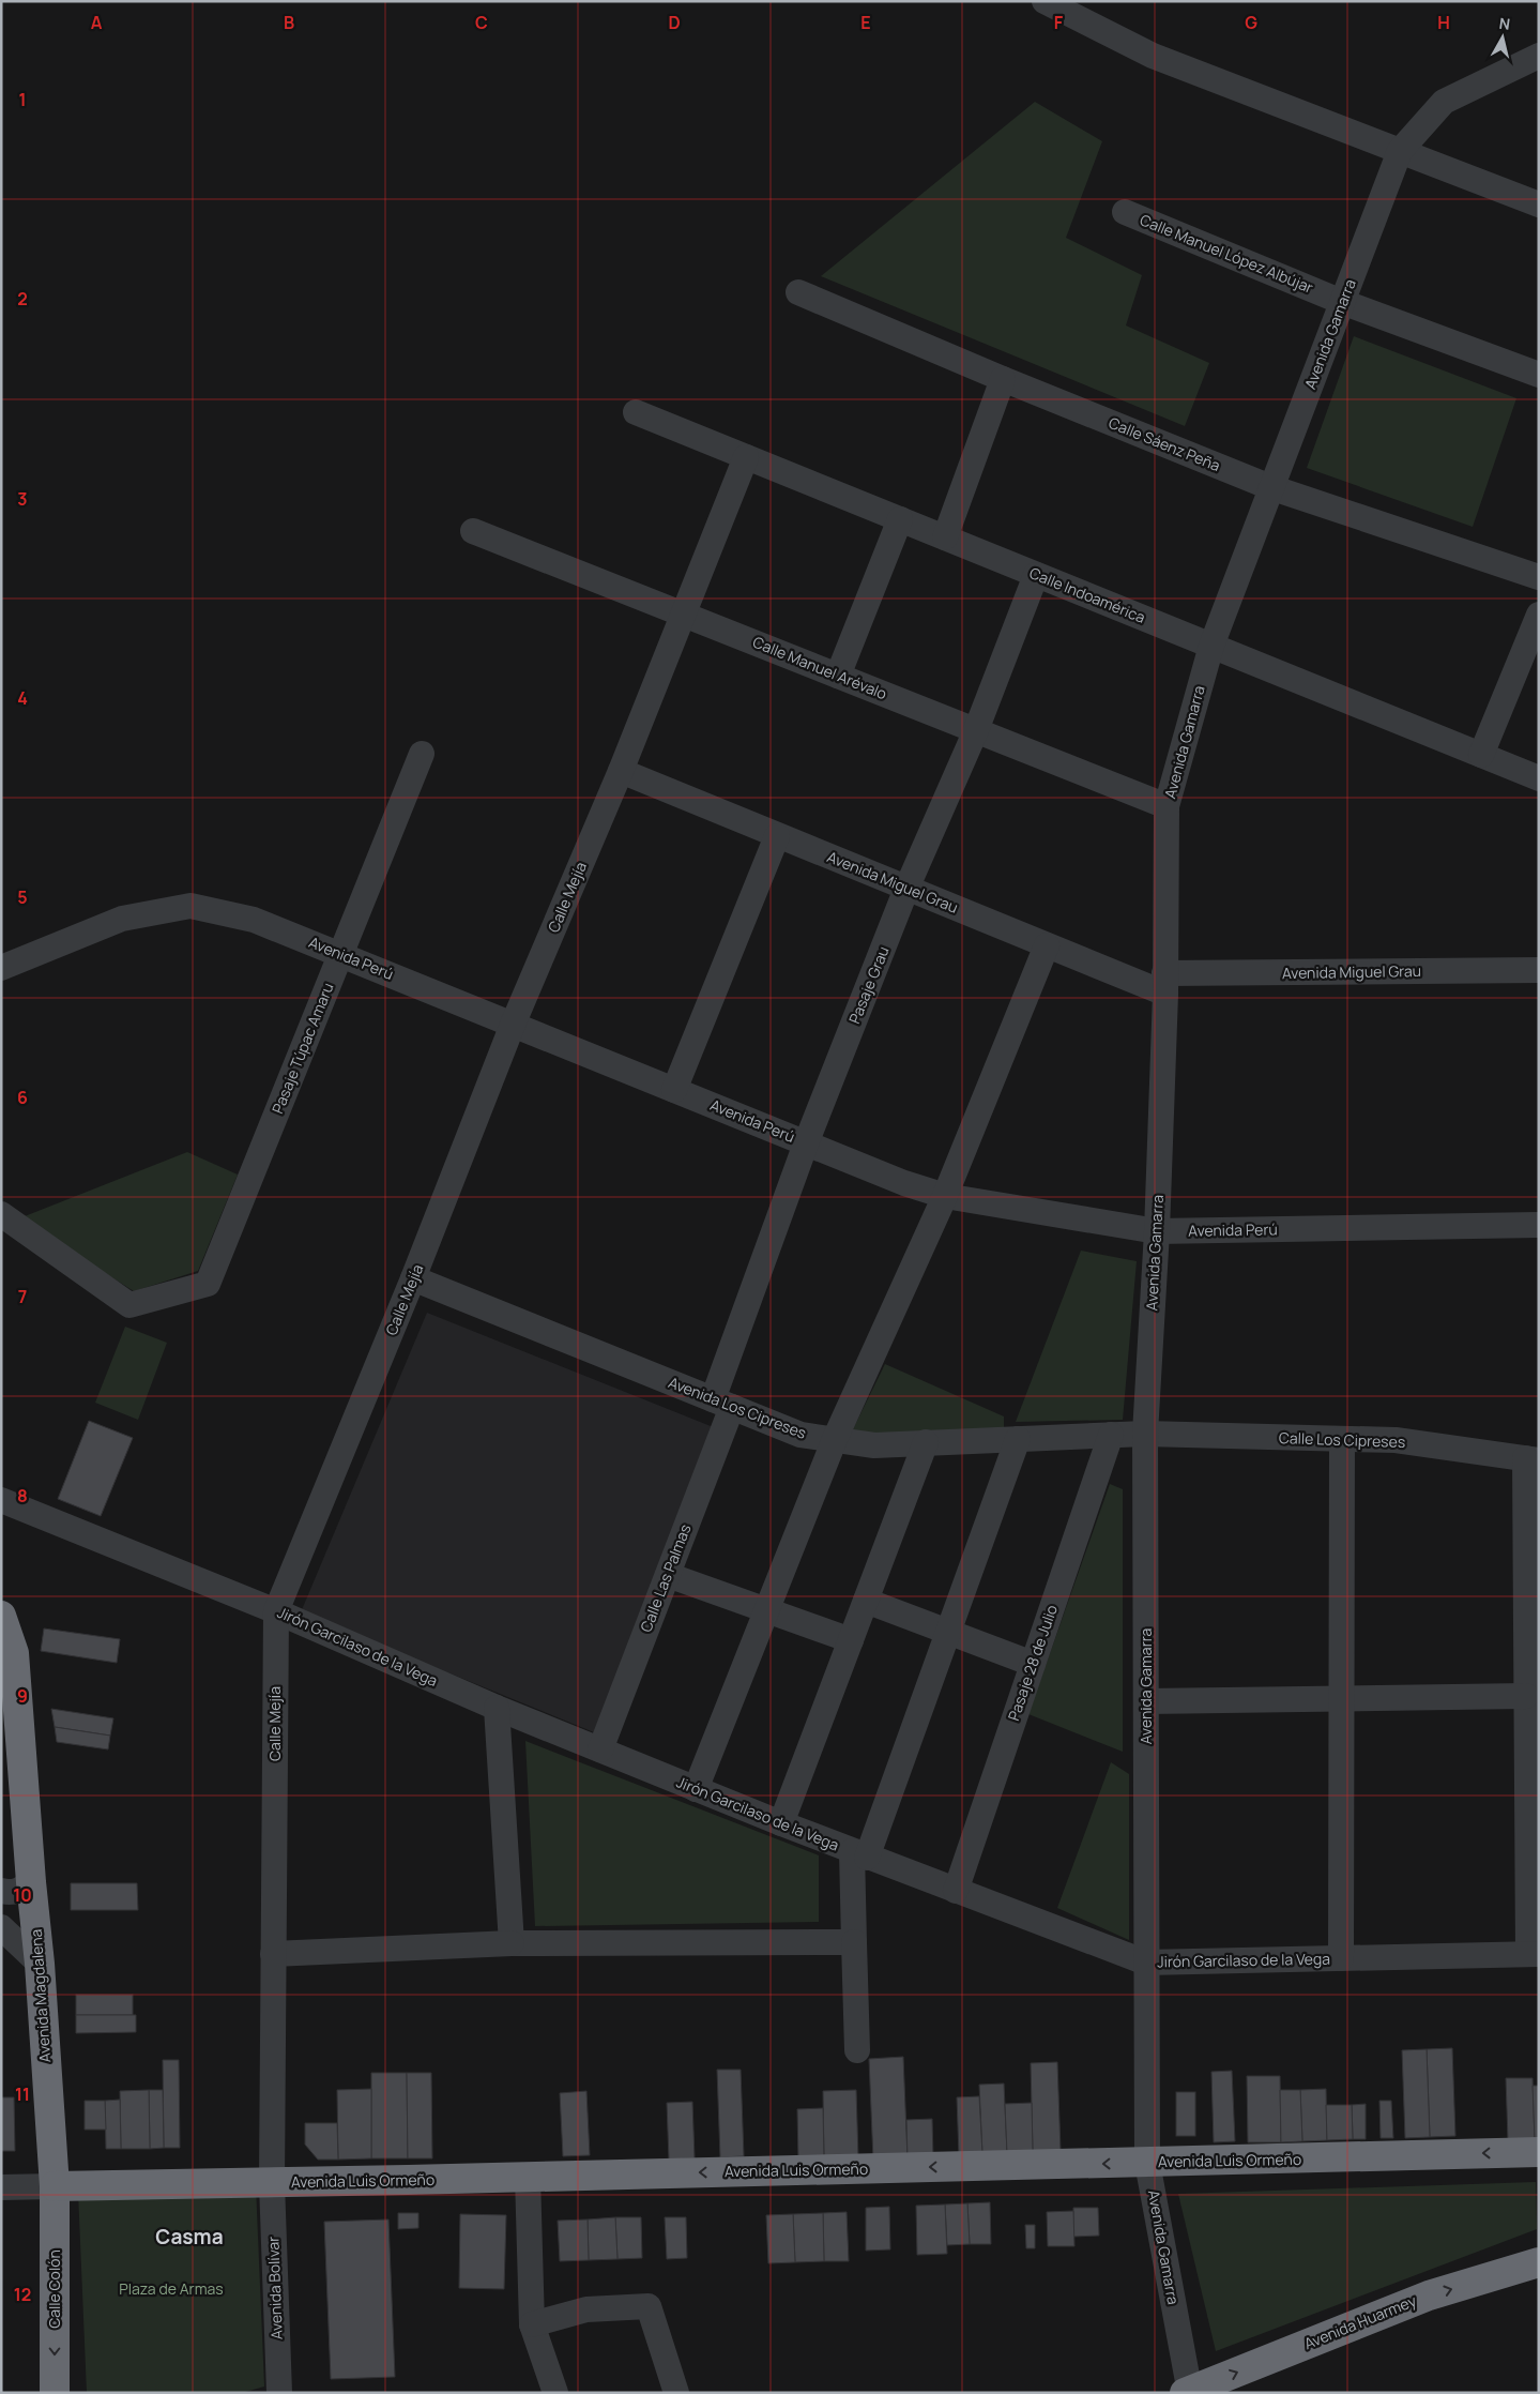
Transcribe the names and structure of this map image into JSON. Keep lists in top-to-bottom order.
{
  "streets": {
    "highway": [
      "Avenida Magdalena",
      "Avenida Luis Ormeño",
      "Calle Colón",
      "Avenida Huarmey"
    ],
    "street": [
      "Calle Manuel López Albújar",
      "Avenida Gamarra",
      "Calle Sáenz Peña",
      "Calle Indoamérica",
      "Calle Manuel Arévalo",
      "Avenida Miguel Grau",
      "Calle Mejía",
      "Avenida Perú",
      "Pasaje Grau",
      "Pasaje Túpac Amaru",
      "Avenida Los Cipreses",
      "Calle Los Cipreses",
      "Calle Las Palmas",
      "Jirón Garcilaso de la Vega",
      "Pasaje 28 de Julio",
      "Avenida Bolívar"
    ]
  },
  "crossings": [
    ["Calle Manuel López Albújar", "Avenida Gamarra"],
    ["Avenida Gamarra", "Calle Sáenz Peña"],
    ["Avenida Gamarra", "Calle Indoamérica"],
    ["Avenida Gamarra", "Calle Manuel Arévalo"],
    ["Avenida Gamarra", "Avenida Miguel Grau"],
    ["Avenida Gamarra", "Avenida Perú"],
    ["Avenida Gamarra", "Avenida Los Cipreses"],
    ["Avenida Gamarra", "Calle Los Cipreses"],
    ["Avenida Gamarra", "Jirón Garcilaso de la Vega"],
    ["Avenida Gamarra", "Avenida Luis Ormeño"],
    ["Avenida Gamarra", "Avenida Huarmey"],
    ["Calle Indoamérica", "Calle Mejía"],
    ["Calle Indoamérica", "Pasaje Grau"],
    ["Calle Manuel Arévalo", "Calle Mejía"],
    ["Calle Manuel Arévalo", "Pasaje Grau"],
    ["Avenida Miguel Grau", "Calle Mejía"],
    ["Avenida Miguel Grau", "Pasaje Grau"],
    ["Calle Mejía", "Avenida Perú"],
    ["Calle Mejía", "Avenida Los Cipreses"],
    ["Calle Mejía", "Jirón Garcilaso de la Vega"],
    ["Calle Mejía", "Avenida Luis Ormeño"],
    ["Calle Mejía", "Avenida Bolívar"],
    ["Avenida Perú", "Pasaje Grau"],
    ["Avenida Perú", "Pasaje Túpac Amaru"],
    ["Pasaje Grau", "Avenida Los Cipreses"],
    ["Pasaje Grau", "Calle Las Palmas"],
    ["Avenida Los Cipreses", "Calle Los Cipreses"],
    ["Avenida Los Cipreses", "Calle Las Palmas"],
    ["Avenida Los Cipreses", "Pasaje 28 de Julio"],
    ["Calle Las Palmas", "Jirón Garcilaso de la Vega"],
    ["Jirón Garcilaso de la Vega", "Pasaje 28 de Julio"],
    ["Avenida Magdalena", "Avenida Luis Ormeño"],
    ["Avenida Magdalena", "Calle Colón"],
    ["Avenida Luis Ormeño", "Avenida Bolívar"],
    ["Avenida Luis Ormeño", "Calle Colón"]
  ],
  "one_way": ["Avenida Luis Ormeño", "Calle Colón", "Avenida Huarmey"],
  "districts": ["Casma"],
  "parks": ["Plaza de Armas"],
  "north": "top",
  "grid": {
    "columns": [
      "A",
      "B",
      "C",
      "D",
      "E",
      "F",
      "G",
      "H"
    ],
    "rows": [
      "1",
      "2",
      "3",
      "4",
      "5",
      "6",
      "7",
      "8",
      "9",
      "10",
      "11",
      "12"
    ]
  }
}
